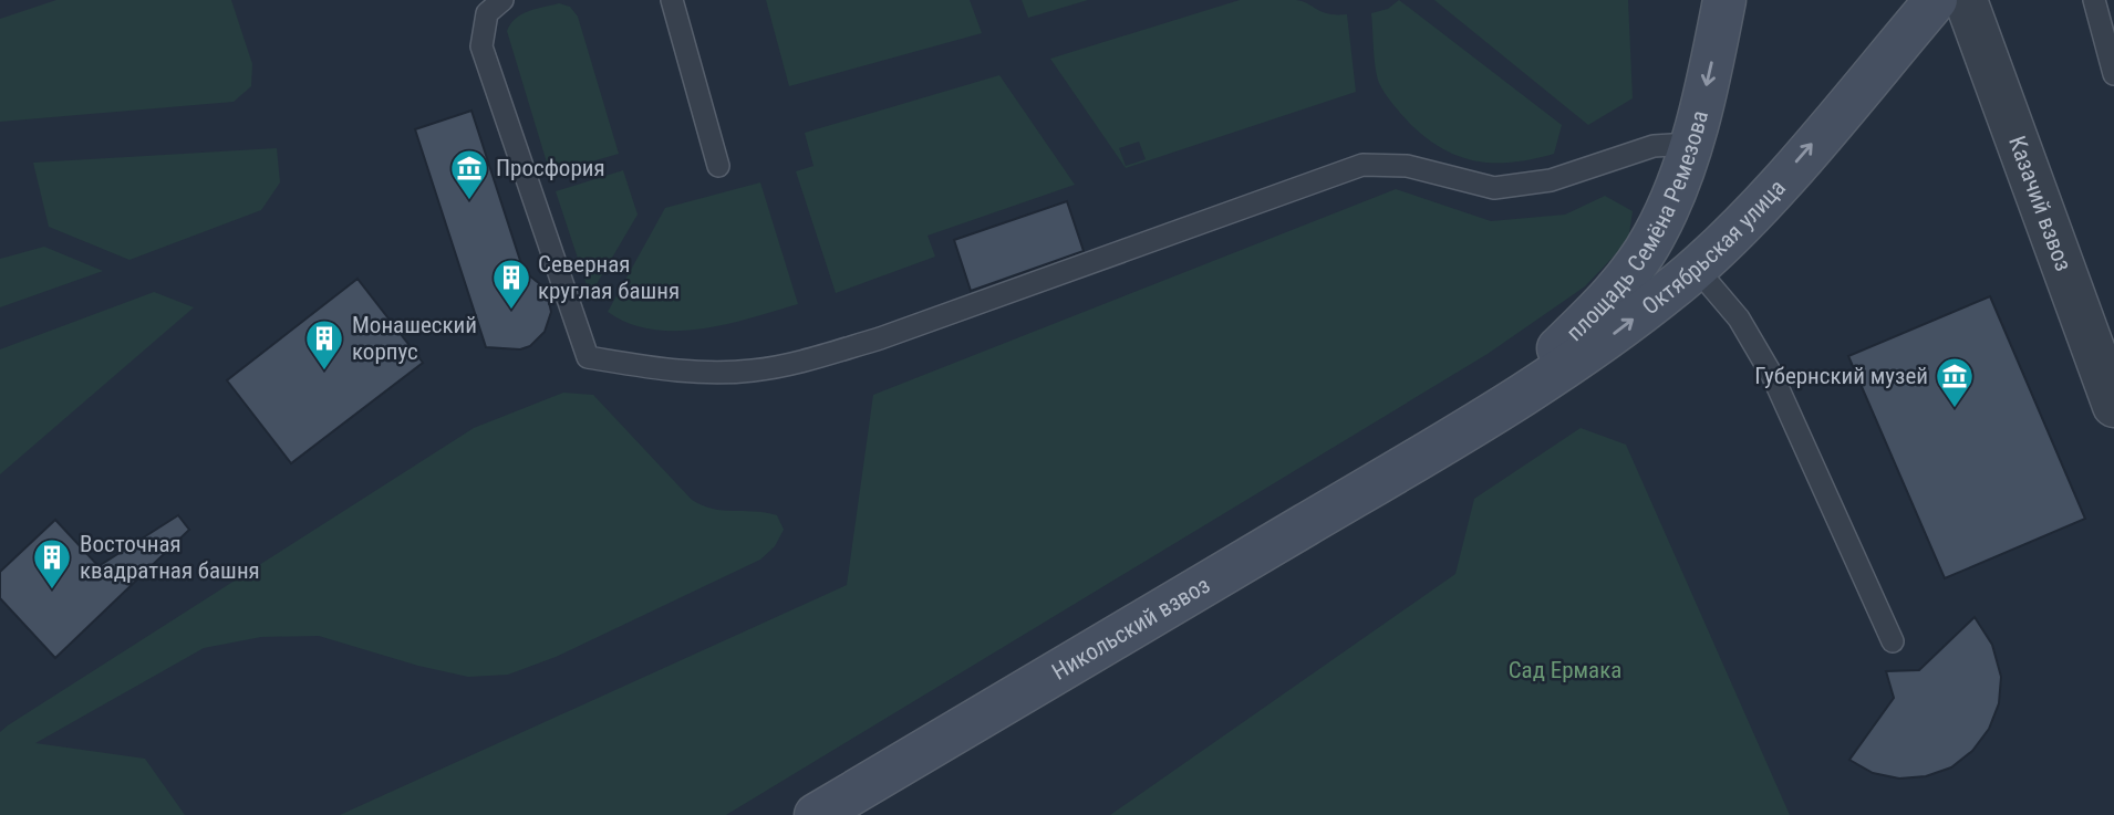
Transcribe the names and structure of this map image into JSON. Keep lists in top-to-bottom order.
{
  "streets": {
    "main road": ["площадь Семёна Ремезова", "Октябрьская улица", "Никольский взвоз"],
    "street": ["Казачий взвоз"]
  },
  "crossings": [
    ["площадь Семёна Ремезова", "Октябрьская улица"],
    ["площадь Семёна Ремезова", "Никольский взвоз"],
    ["Октябрьская улица", "Никольский взвоз"]
  ],
  "one_way": ["Октябрьская улица"],
  "parks": ["Сад Ермака"],
  "places": {
    "museum": ["Просфория", "Губернский музей"],
    "building": ["Северная круглая башня", "Монашеский корпус", "Восточная квадратная башня"]
  }
}
